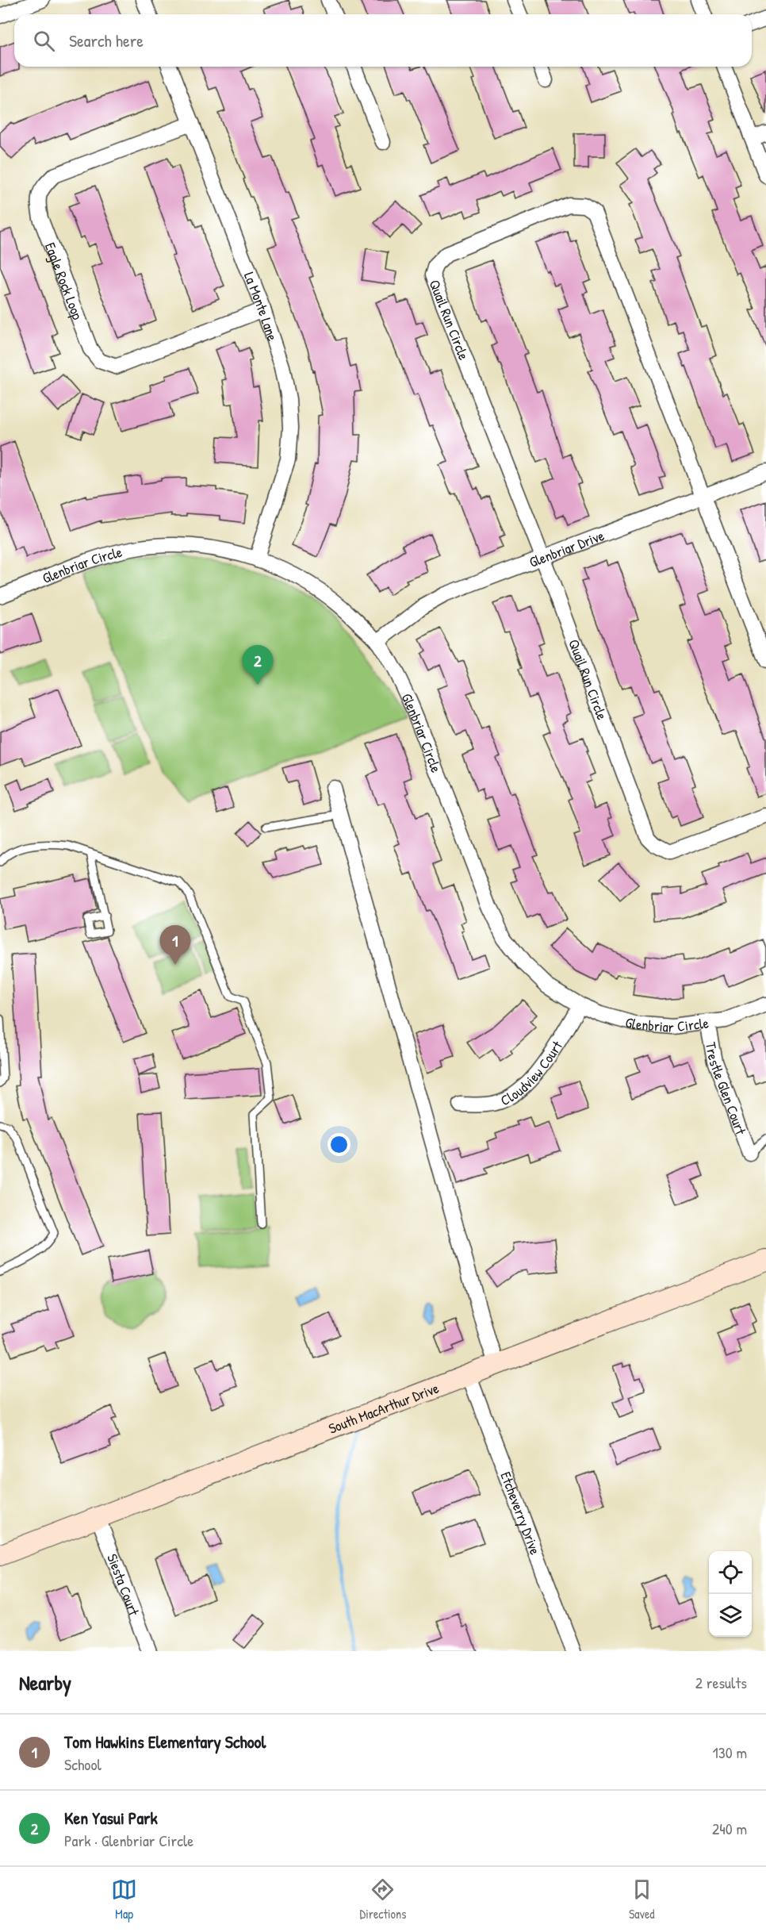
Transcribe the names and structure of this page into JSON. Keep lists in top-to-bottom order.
{
  "streets": {
    "street": [
      "Eagle Rock Loop",
      "La Monte Lane",
      "Quail Run Circle",
      "Glenbriar Drive",
      "Glenbriar Circle",
      "Cloudview Court",
      "Trestle Glen Court",
      "South MacArthur Drive",
      "Etcheverry Drive",
      "Siesta Court"
    ]
  },
  "crossings": [
    ["Eagle Rock Loop", "La Monte Lane"],
    ["La Monte Lane", "Glenbriar Circle"],
    ["Quail Run Circle", "Glenbriar Drive"],
    ["Glenbriar Drive", "Glenbriar Circle"],
    ["Glenbriar Circle", "Cloudview Court"],
    ["Glenbriar Circle", "Trestle Glen Court"],
    ["South MacArthur Drive", "Etcheverry Drive"],
    ["South MacArthur Drive", "Siesta Court"]
  ],
  "page": {
    "search": "Search here",
    "pins": ["2", "1"],
    "heading": ["Nearby", "2 results"],
    "list": [
      {
        "mark": "1",
        "name": "Tom Hawkins Elementary School",
        "note": "School",
        "value": "130 m"
      },
      {
        "mark": "2",
        "name": "Ken Yasui Park",
        "note": "Park · Glenbriar Circle",
        "value": "240 m"
      }
    ],
    "nav": ["Map", "Directions", "Saved"]
  }
}
